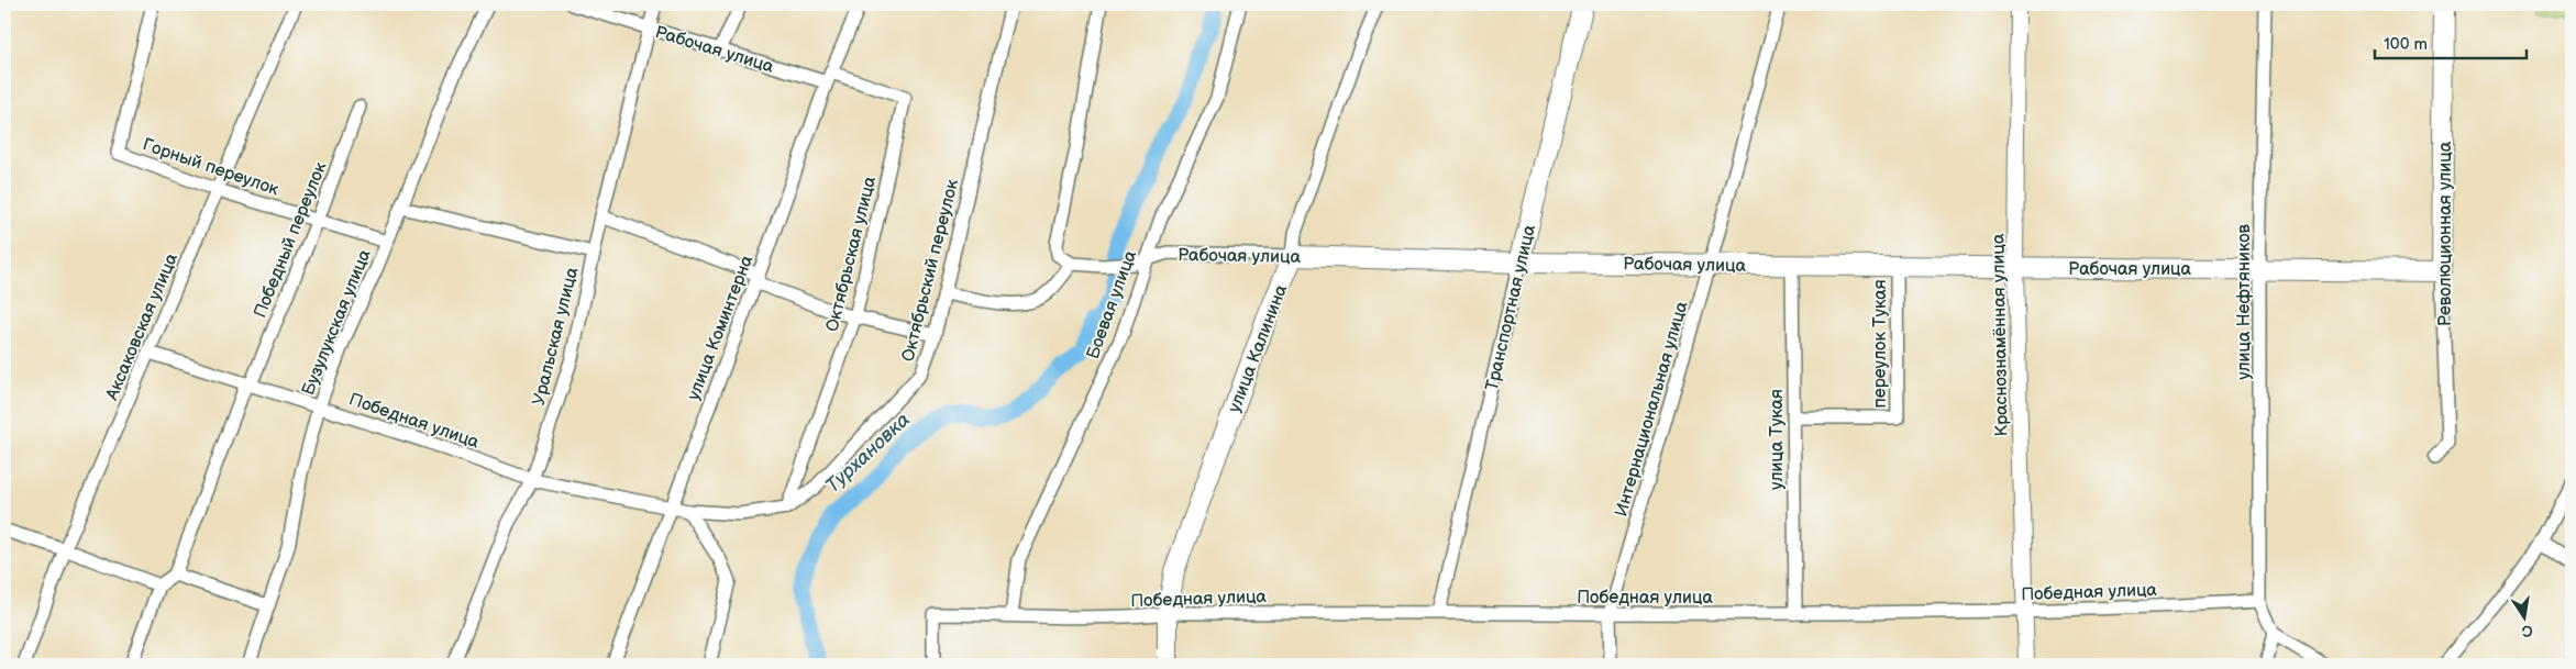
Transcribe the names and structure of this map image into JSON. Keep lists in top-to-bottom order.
{
  "streets": {
    "main road": [
      "Рабочая улица",
      "Революционная улица",
      "Транспортная улица",
      "улица Калинина"
    ],
    "street": [
      "Горный переулок",
      "Победный переулок",
      "Октябрьская улица",
      "Октябрьский переулок",
      "улица Нефтяников",
      "Боевая улица",
      "Бузулукская улица",
      "Аксаковская улица",
      "улица Коминтерна",
      "Краснознамённая улица",
      "Уральская улица",
      "переулок Тукая",
      "Интернациональная улица",
      "Победная улица",
      "улица Тукая"
    ]
  },
  "crossings": [
    ["Рабочая улица", "Революционная улица"],
    ["Рабочая улица", "Октябрьская улица"],
    ["Рабочая улица", "улица Нефтяников"],
    ["Рабочая улица", "Боевая улица"],
    ["Рабочая улица", "Транспортная улица"],
    ["Рабочая улица", "улица Коминтерна"],
    ["Рабочая улица", "Краснознамённая улица"],
    ["Рабочая улица", "Уральская улица"],
    ["Рабочая улица", "переулок Тукая"],
    ["Рабочая улица", "улица Калинина"],
    ["Рабочая улица", "Интернациональная улица"],
    ["Рабочая улица", "улица Тукая"],
    ["Горный переулок", "Победный переулок"],
    ["Горный переулок", "Бузулукская улица"],
    ["Горный переулок", "Аксаковская улица"],
    ["Победный переулок", "Победная улица"],
    ["Октябрьская улица", "Октябрьский переулок"],
    ["Октябрьский переулок", "улица Коминтерна"],
    ["Октябрьский переулок", "Победная улица"],
    ["улица Нефтяников", "Победная улица"],
    ["Боевая улица", "Победная улица"],
    ["Транспортная улица", "Победная улица"],
    ["Бузулукская улица", "Победная улица"],
    ["Аксаковская улица", "Победная улица"],
    ["улица Коминтерна", "Победная улица"],
    ["Краснознамённая улица", "Победная улица"],
    ["Уральская улица", "Победная улица"],
    ["переулок Тукая", "улица Тукая"],
    ["улица Калинина", "Победная улица"],
    ["Интернациональная улица", "Победная улица"],
    ["Победная улица", "улица Тукая"]
  ],
  "water": ["Турхановка"],
  "scale_bar": "100 m",
  "north": "bottom"
}
